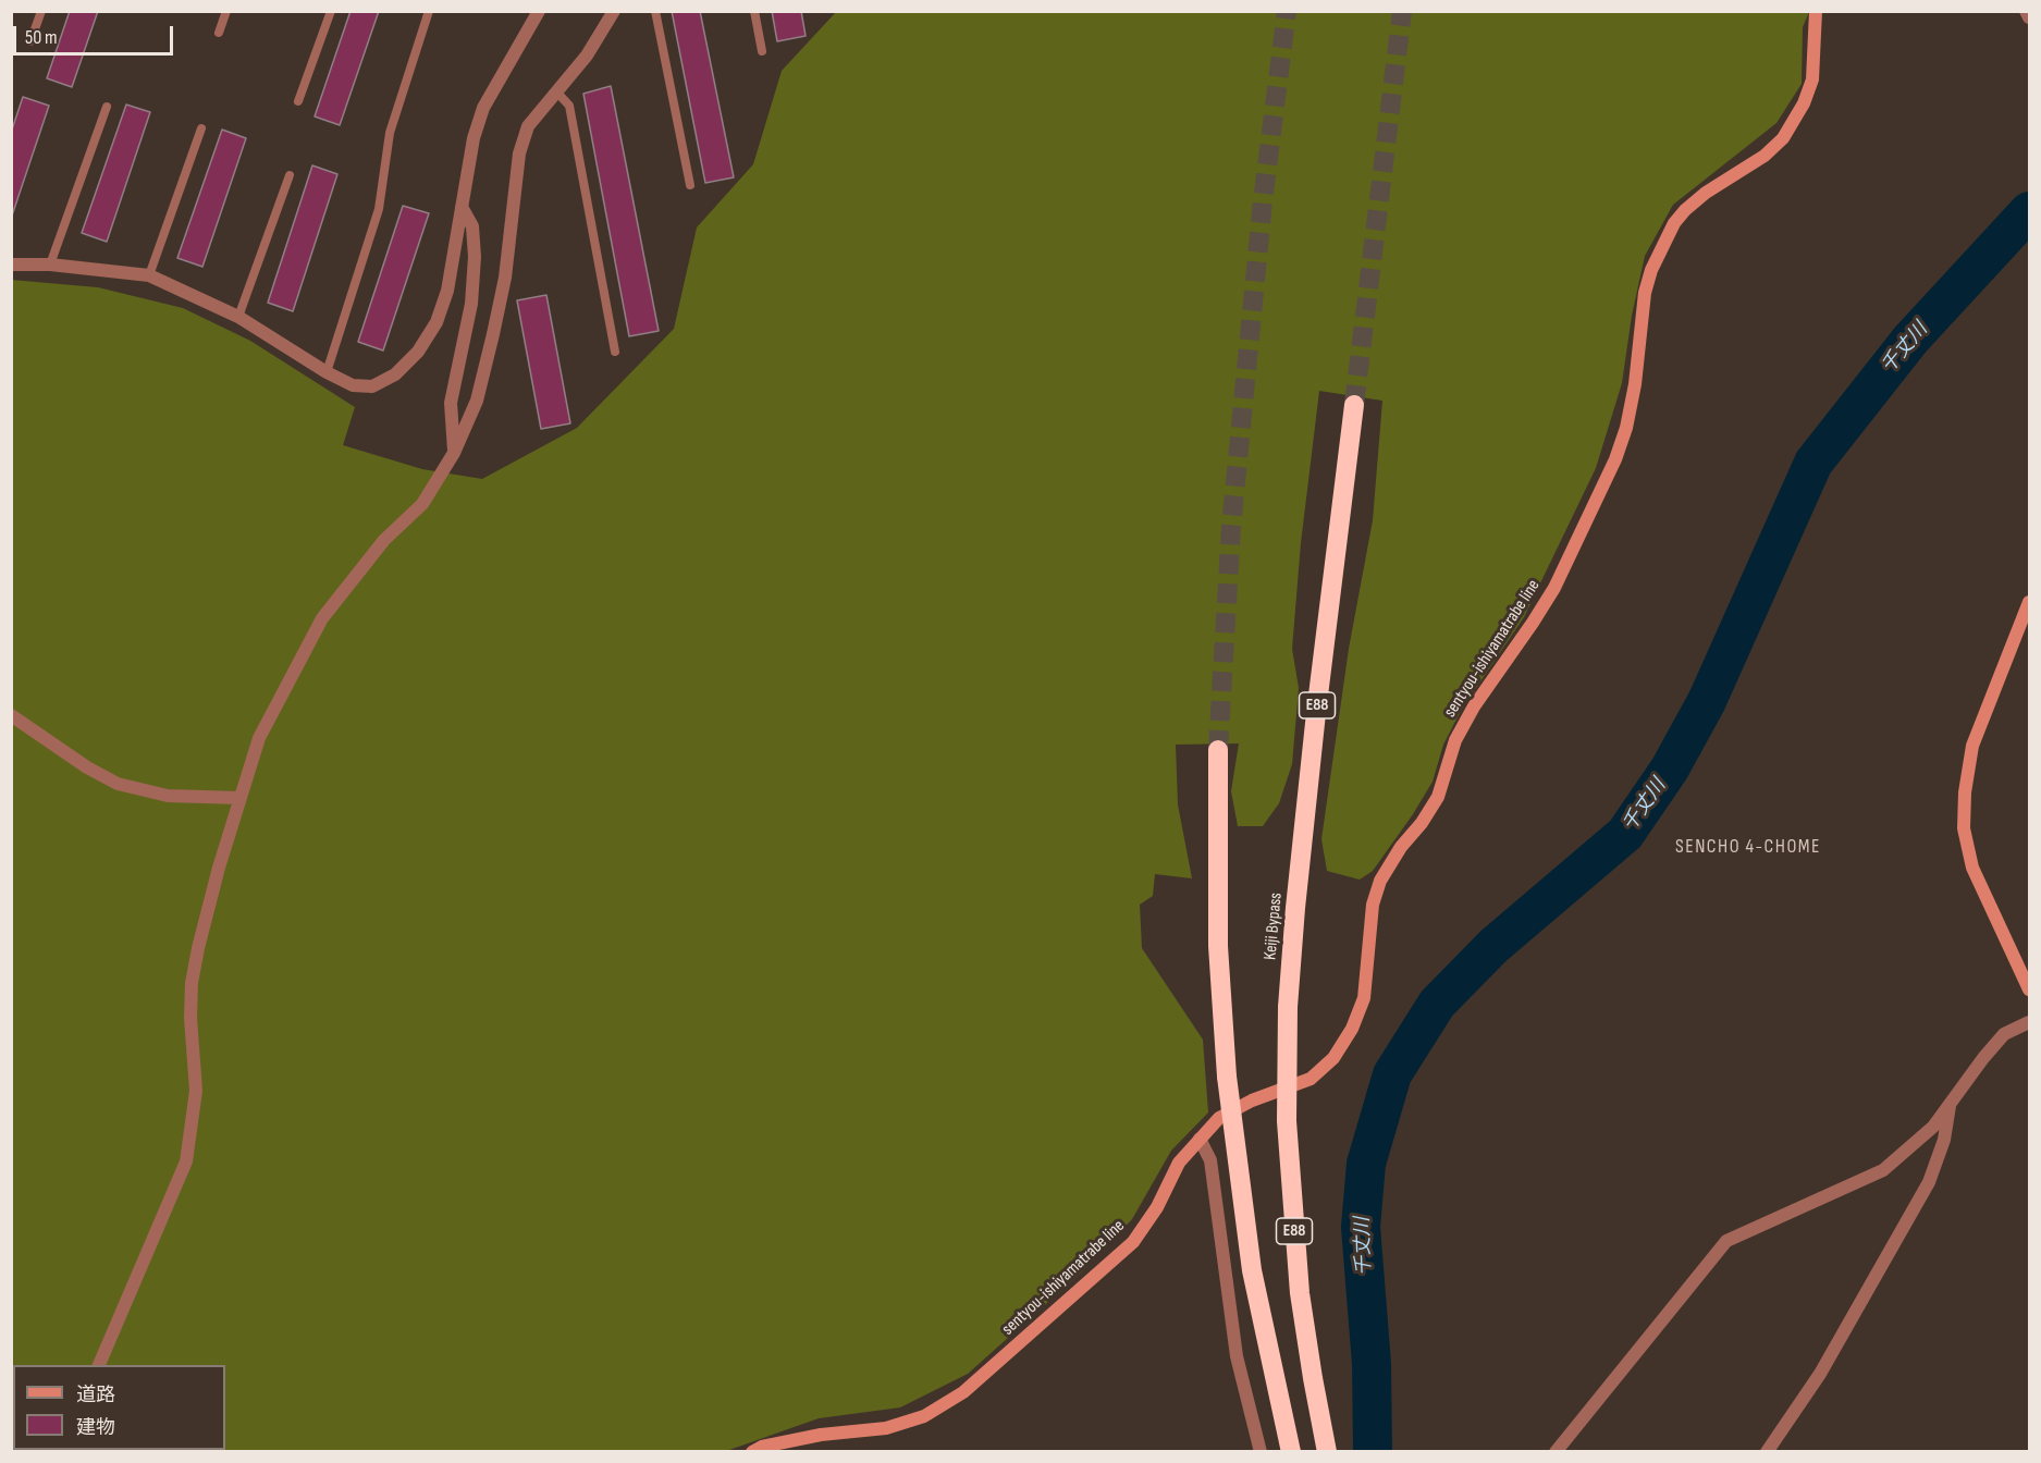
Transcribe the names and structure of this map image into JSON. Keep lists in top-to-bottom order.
{
  "streets": {
    "highway": ["E88", "Keiji Bypass"],
    "main road": ["sentyou-ishiyamatrabe line"]
  },
  "districts": ["SENCHO 4-CHOME"],
  "water": ["千丈川"],
  "legend": ["道路", "建物"],
  "scale_bar": "50 m"
}
